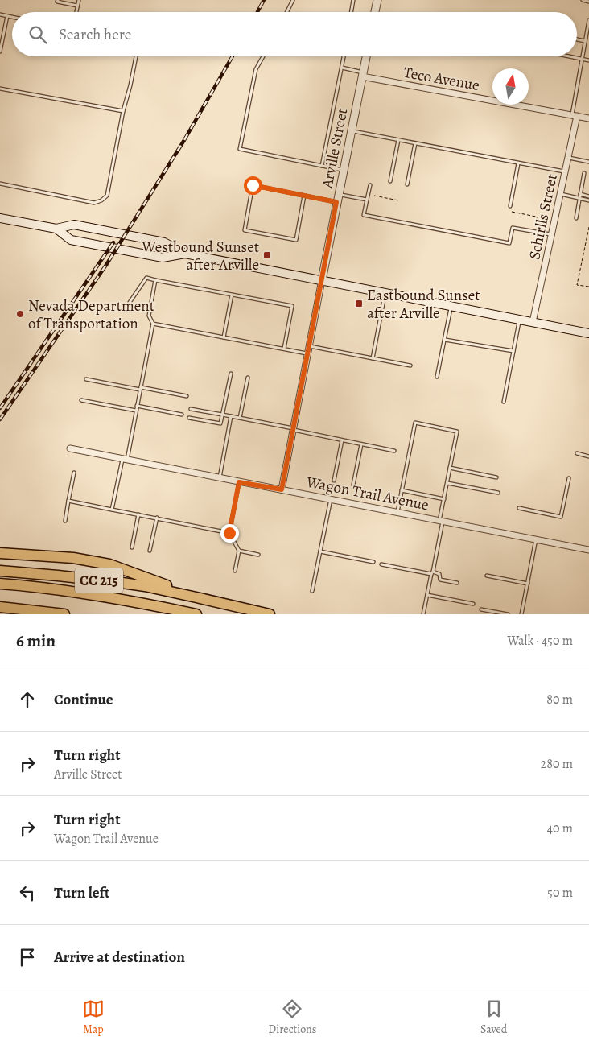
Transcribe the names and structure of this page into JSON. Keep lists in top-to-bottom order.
{
  "streets": {
    "highway": ["CC 215"],
    "street": [
      "Teco Avenue",
      "Arville Street",
      "Schirlls Street",
      "Wagon Trail Avenue"
    ]
  },
  "crossings": [
    ["Teco Avenue", "Arville Street"],
    ["Teco Avenue", "Schirlls Street"],
    ["Arville Street", "Wagon Trail Avenue"]
  ],
  "places": {
    "transit": ["Westbound Sunset after Arville", "Eastbound Sunset after Arville"],
    "other": ["Nevada Department of Transportation"]
  },
  "north": "top",
  "page": {
    "search": "Search here",
    "heading": ["6 min", "Walk · 450 m"],
    "list": [
      ["Continue", "80 m"],
      ["Turn right", "Arville Street", "280 m"],
      ["Turn right", "Wagon Trail Avenue", "40 m"],
      ["Turn left", "50 m"],
      "Arrive at destination"
    ],
    "nav": ["Map", "Directions", "Saved"]
  }
}
